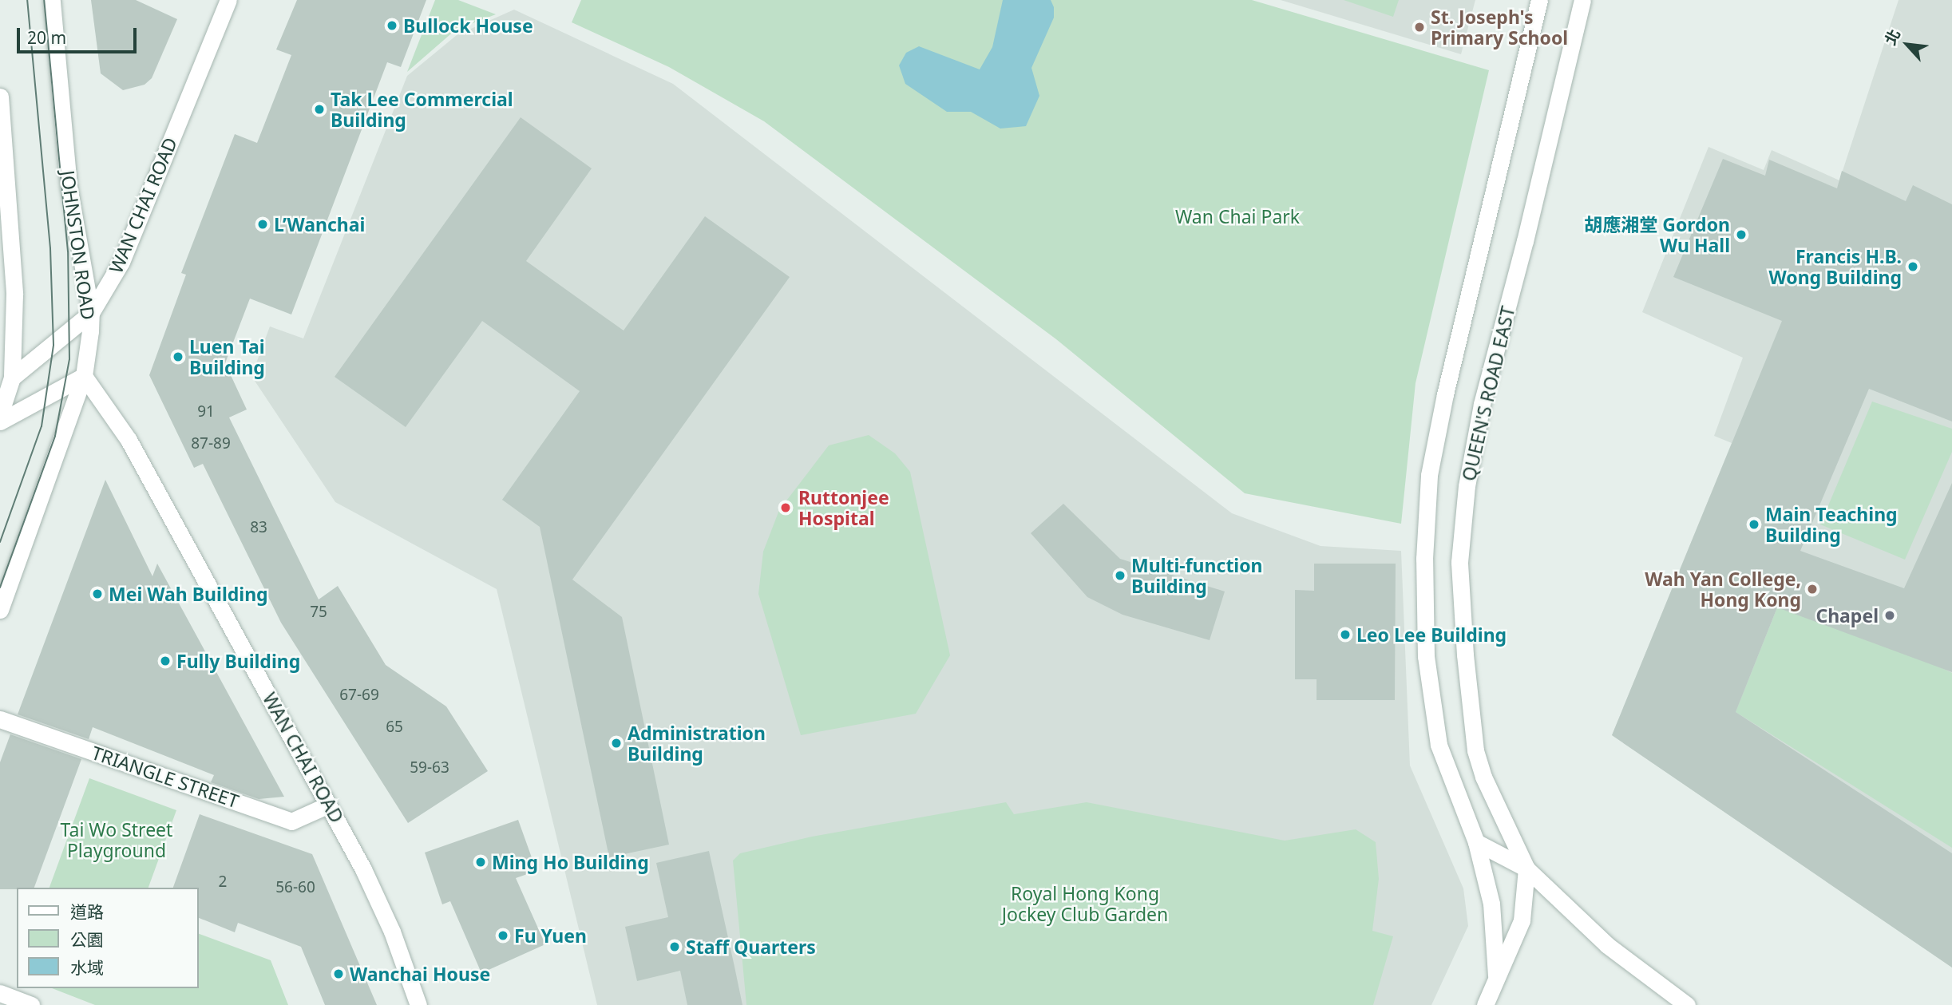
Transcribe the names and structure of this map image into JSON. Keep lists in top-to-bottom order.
{
  "streets": {
    "street": [
      "WAN CHAI ROAD",
      "JOHNSTON ROAD",
      "QUEEN'S ROAD EAST",
      "TRIANGLE STREET"
    ]
  },
  "crossings": [
    ["WAN CHAI ROAD", "JOHNSTON ROAD"],
    ["WAN CHAI ROAD", "TRIANGLE STREET"]
  ],
  "parks": ["Wan Chai Park", "Tai Wo Street Playground", "Royal Hong Kong Jockey Club Garden"],
  "places": [
    "Bullock House",
    "St. Joseph's Primary School",
    "Tak Lee Commercial Building",
    "L’Wanchai",
    "胡應湘堂 Gordon Wu Hall",
    "Francis H.B. Wong Building",
    "Luen Tai Building",
    "Ruttonjee Hospital",
    "Main Teaching Building",
    "Multi-function Building",
    "Wah Yan College, Hong Kong",
    "Mei Wah Building",
    "Chapel",
    "Leo Lee Building",
    "Fully Building",
    "Administration Building",
    "Ming Ho Building",
    "Fu Yuen",
    "Staff Quarters",
    "Wanchai House"
  ],
  "house_numbers": [
    "91",
    "87-89",
    "83",
    "75",
    "67-69",
    "65",
    "59-63",
    "2",
    "56-60"
  ],
  "legend": ["道路", "公園", "水域"],
  "scale_bar": "20 m",
  "north": "top left"
}
